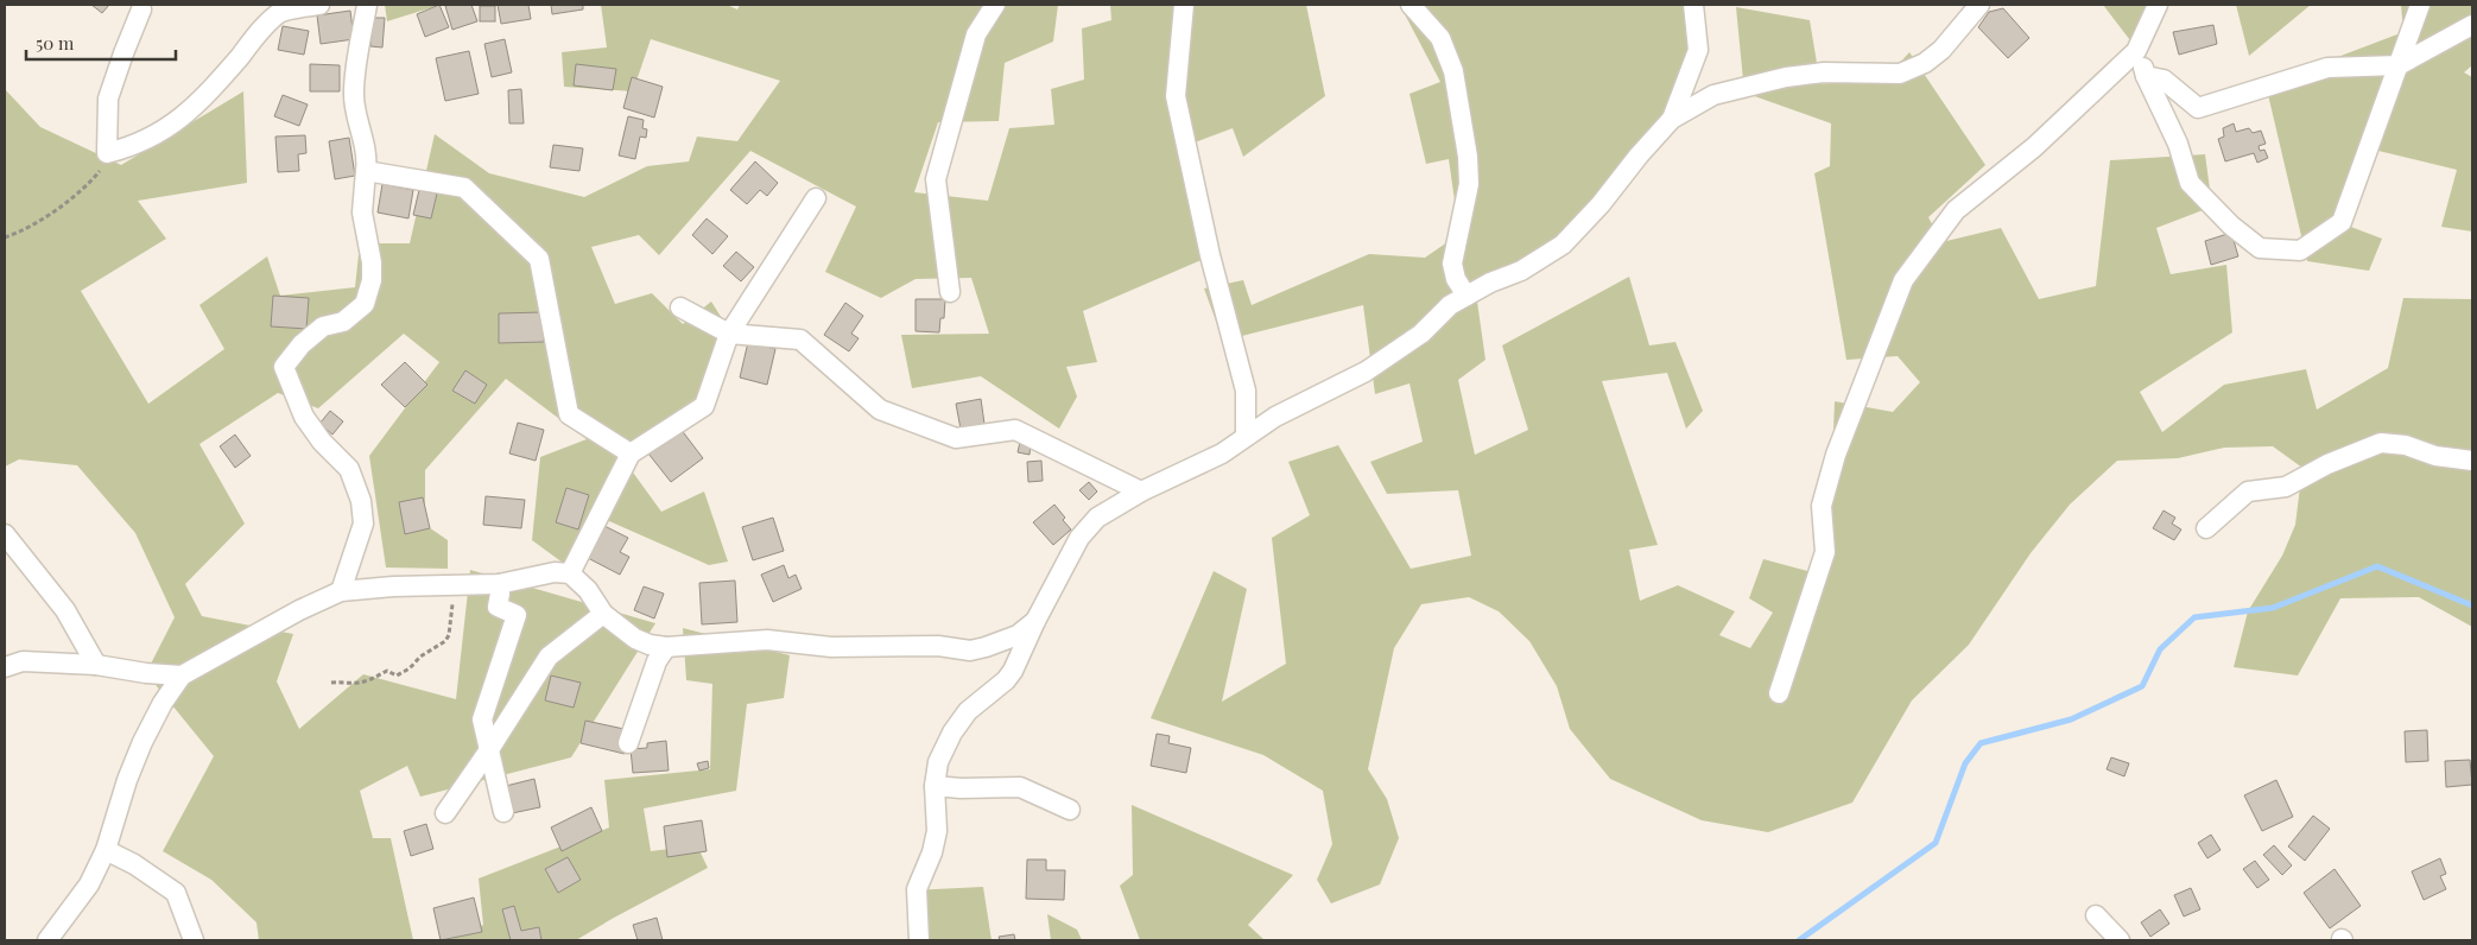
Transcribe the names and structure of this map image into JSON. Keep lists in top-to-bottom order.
{
  "scale_bar": "50 m"
}
